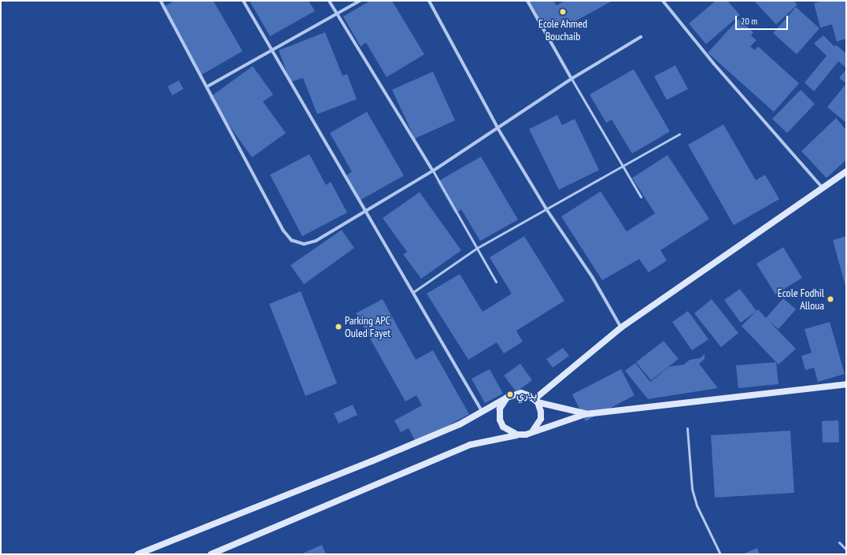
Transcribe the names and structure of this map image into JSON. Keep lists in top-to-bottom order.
{
  "places": [
    "Ecole Ahmed Bouchaib",
    "Ecole Fodhil Alloua",
    "Parking APC Ouled Fayet",
    "بدري"
  ],
  "scale_bar": "20 m"
}
